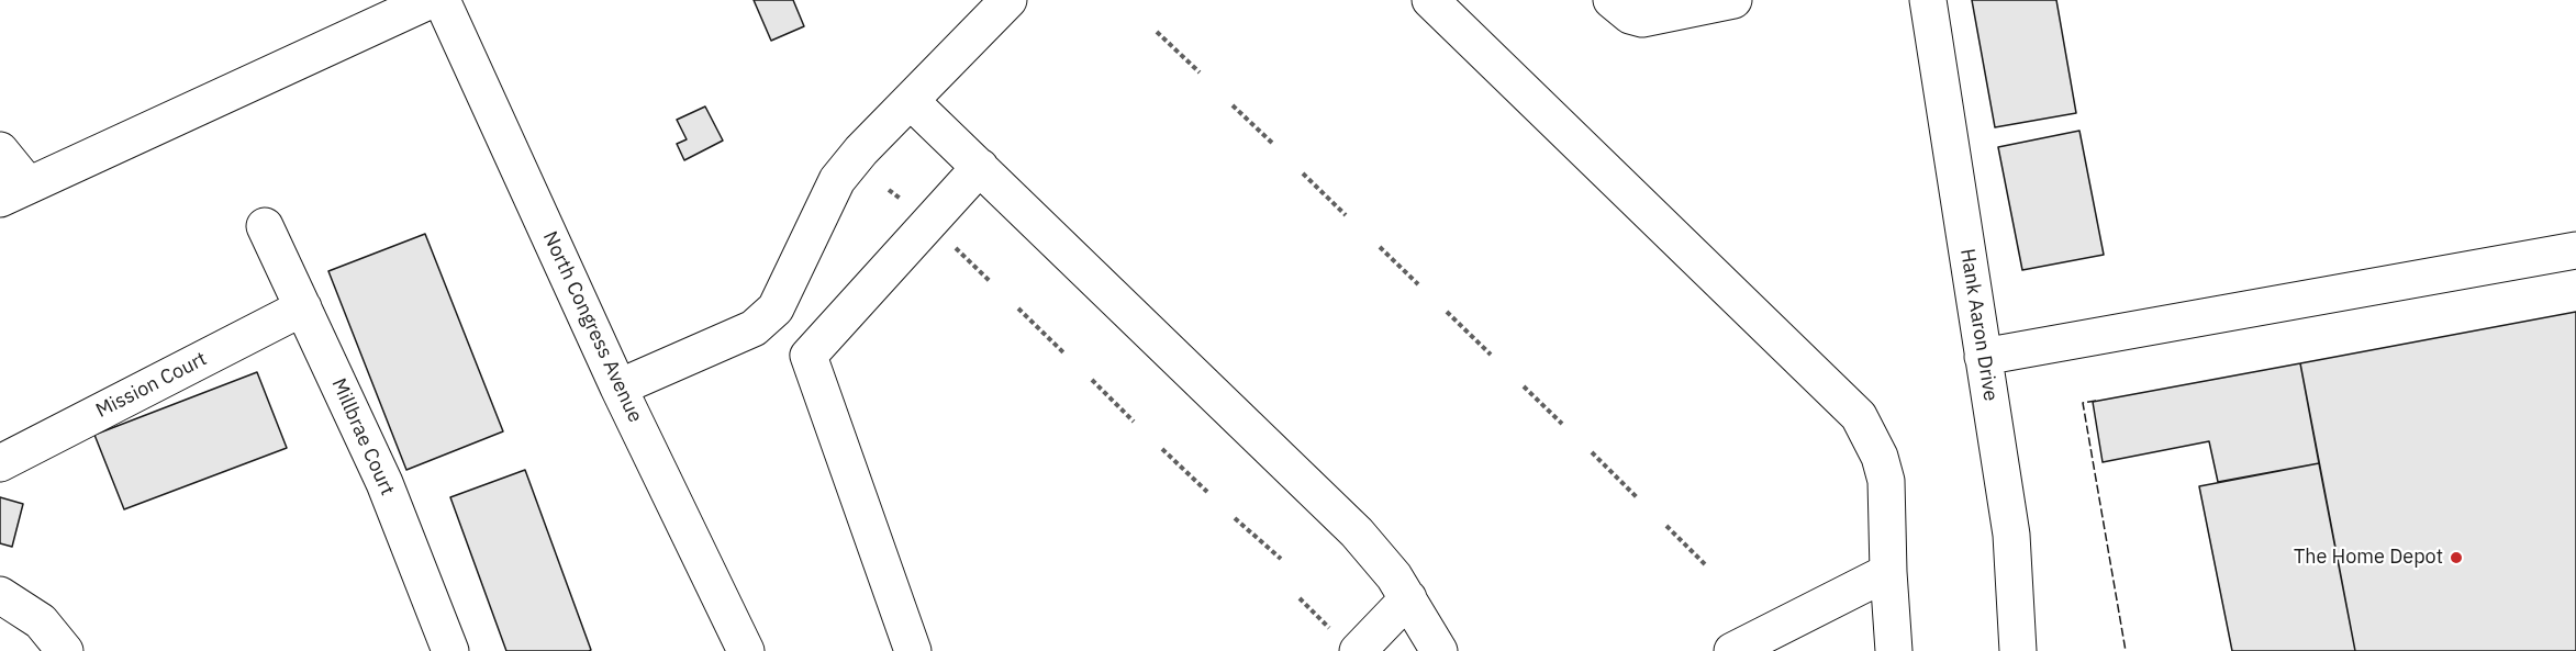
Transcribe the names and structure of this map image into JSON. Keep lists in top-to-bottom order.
{
  "streets": {
    "street": [
      "Hank Aaron Drive",
      "North Congress Avenue",
      "Mission Court",
      "Millbrae Court"
    ]
  },
  "crossings": [
    ["Mission Court", "Millbrae Court"]
  ],
  "places": ["The Home Depot"]
}
